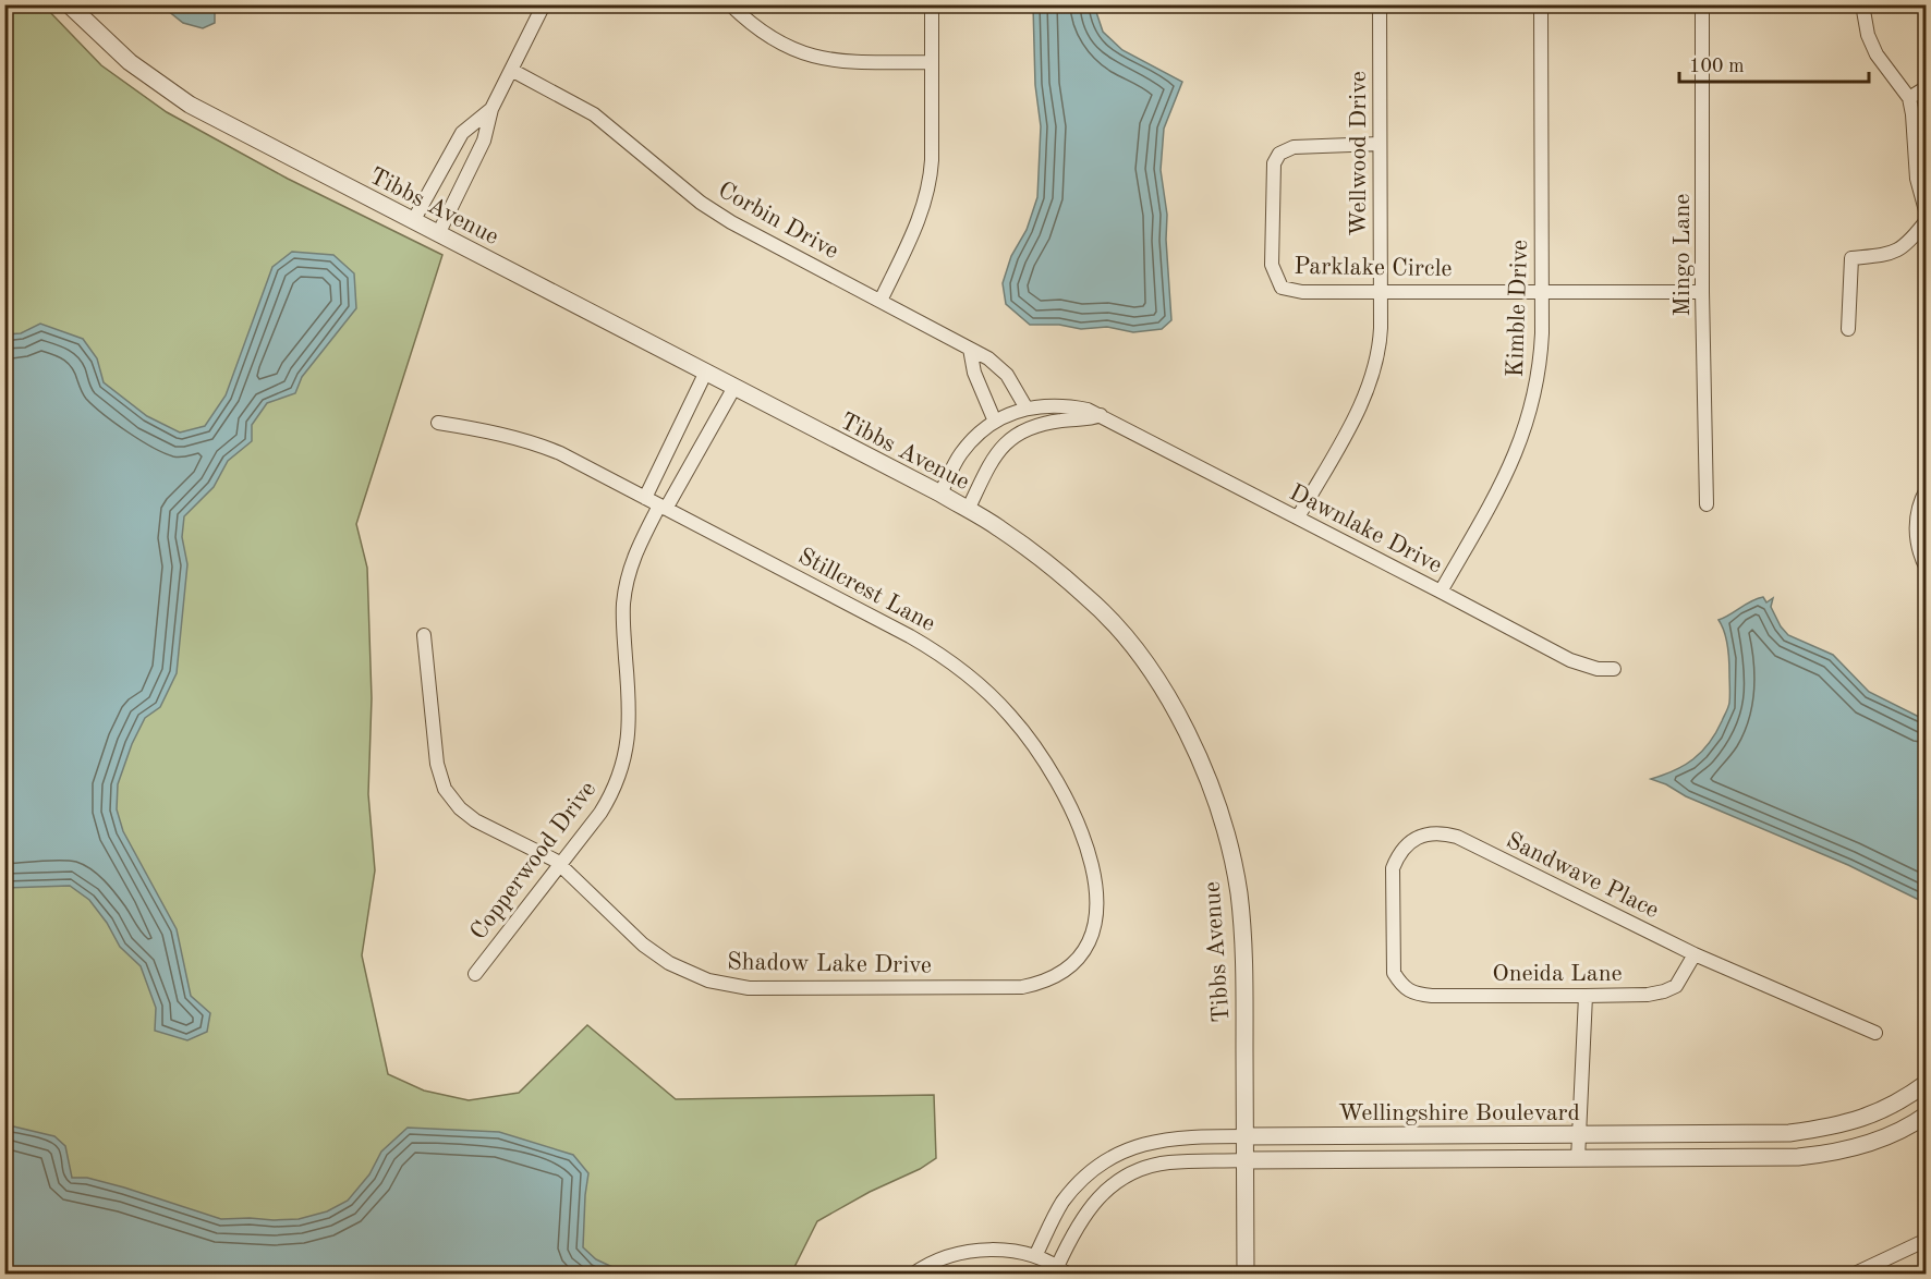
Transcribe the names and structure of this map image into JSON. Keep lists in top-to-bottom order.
{
  "streets": {
    "street": [
      "Wellwood Drive",
      "Tibbs Avenue",
      "Corbin Drive",
      "Mingo Lane",
      "Parklake Circle",
      "Kimble Drive",
      "Dawnlake Drive",
      "Stillcrest Lane",
      "Copperwood Drive",
      "Sandwave Place",
      "Shadow Lake Drive",
      "Oneida Lane",
      "Wellingshire Boulevard"
    ]
  },
  "crossings": [
    ["Wellwood Drive", "Parklake Circle"],
    ["Wellwood Drive", "Dawnlake Drive"],
    ["Tibbs Avenue", "Dawnlake Drive"],
    ["Tibbs Avenue", "Copperwood Drive"],
    ["Tibbs Avenue", "Wellingshire Boulevard"],
    ["Corbin Drive", "Dawnlake Drive"],
    ["Mingo Lane", "Parklake Circle"],
    ["Parklake Circle", "Kimble Drive"],
    ["Kimble Drive", "Dawnlake Drive"],
    ["Stillcrest Lane", "Copperwood Drive"],
    ["Stillcrest Lane", "Shadow Lake Drive"],
    ["Copperwood Drive", "Shadow Lake Drive"],
    ["Sandwave Place", "Oneida Lane"]
  ],
  "scale_bar": "100 m"
}
